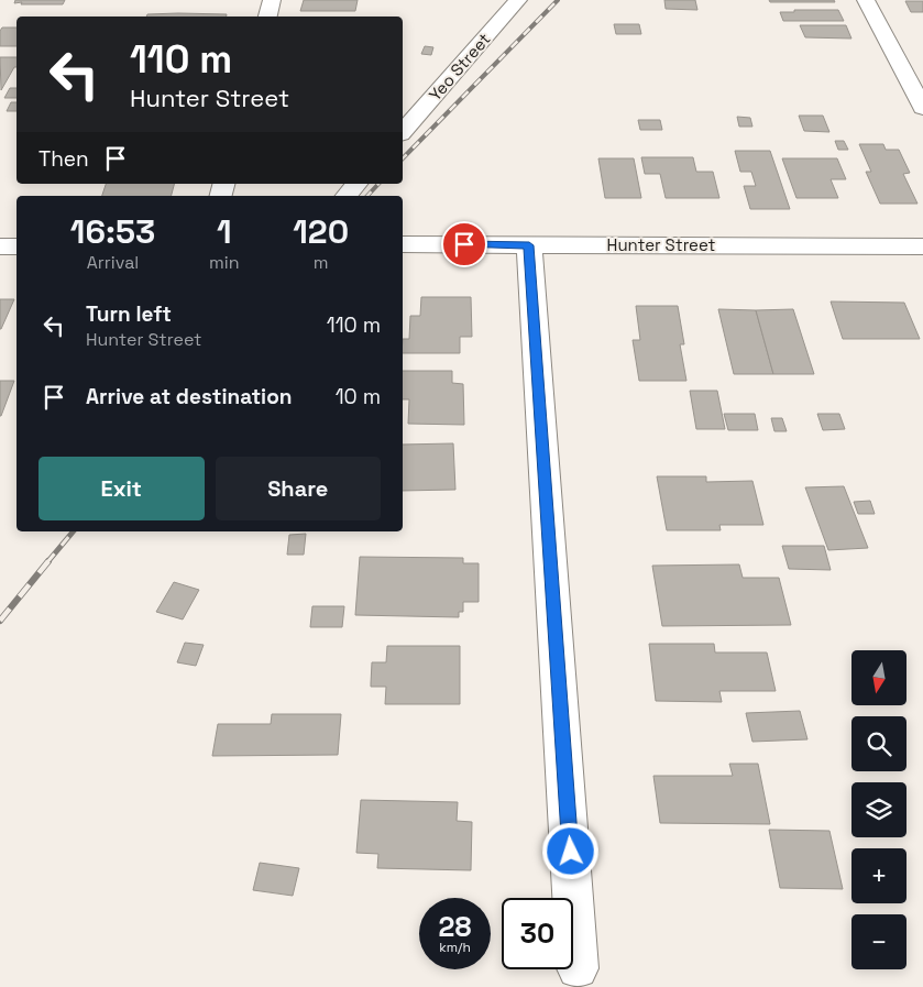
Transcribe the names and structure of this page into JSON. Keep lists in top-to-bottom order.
{
  "streets": {
    "street": ["Yeo Street", "Hunter Street"]
  },
  "north": "bottom",
  "page": {
    "turn": ["110 m", "Hunter Street"],
    "then": "Then",
    "eta": [
      "16:53",
      "Arrival",
      "1",
      "min",
      "120",
      "m"
    ],
    "list": [
      {
        "name": "Turn left",
        "note": "Hunter Street",
        "value": "110 m"
      },
      {
        "name": "Arrive at destination",
        "value": "10 m"
      }
    ],
    "buttons": ["Exit", "Share"],
    "map_buttons": ["+", "−"],
    "speed": "28 km/h",
    "limit": "30"
  }
}
